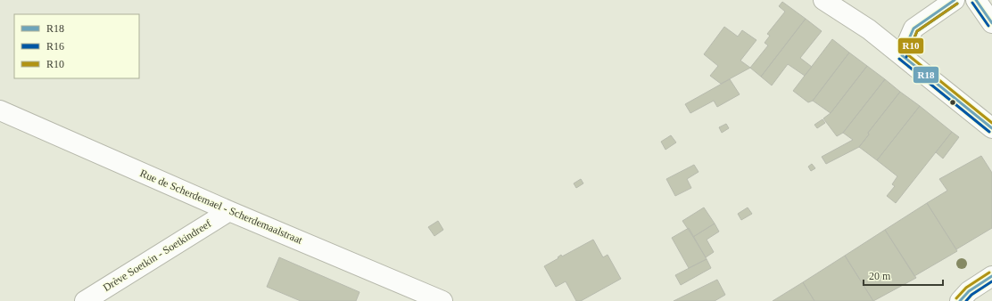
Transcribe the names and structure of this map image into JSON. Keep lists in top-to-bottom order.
{
  "streets": {
    "street": ["Rue de Scherdemael - Scherdemaalstraat", "Drève Soetkin - Soetkindreef"]
  },
  "crossings": [
    ["Rue de Scherdemael - Scherdemaalstraat", "Drève Soetkin - Soetkindreef"]
  ],
  "lines": ["transit line R18", "transit line R16", "transit line R10"],
  "legend": ["R18", "R16", "R10"],
  "scale_bar": "20 m"
}
